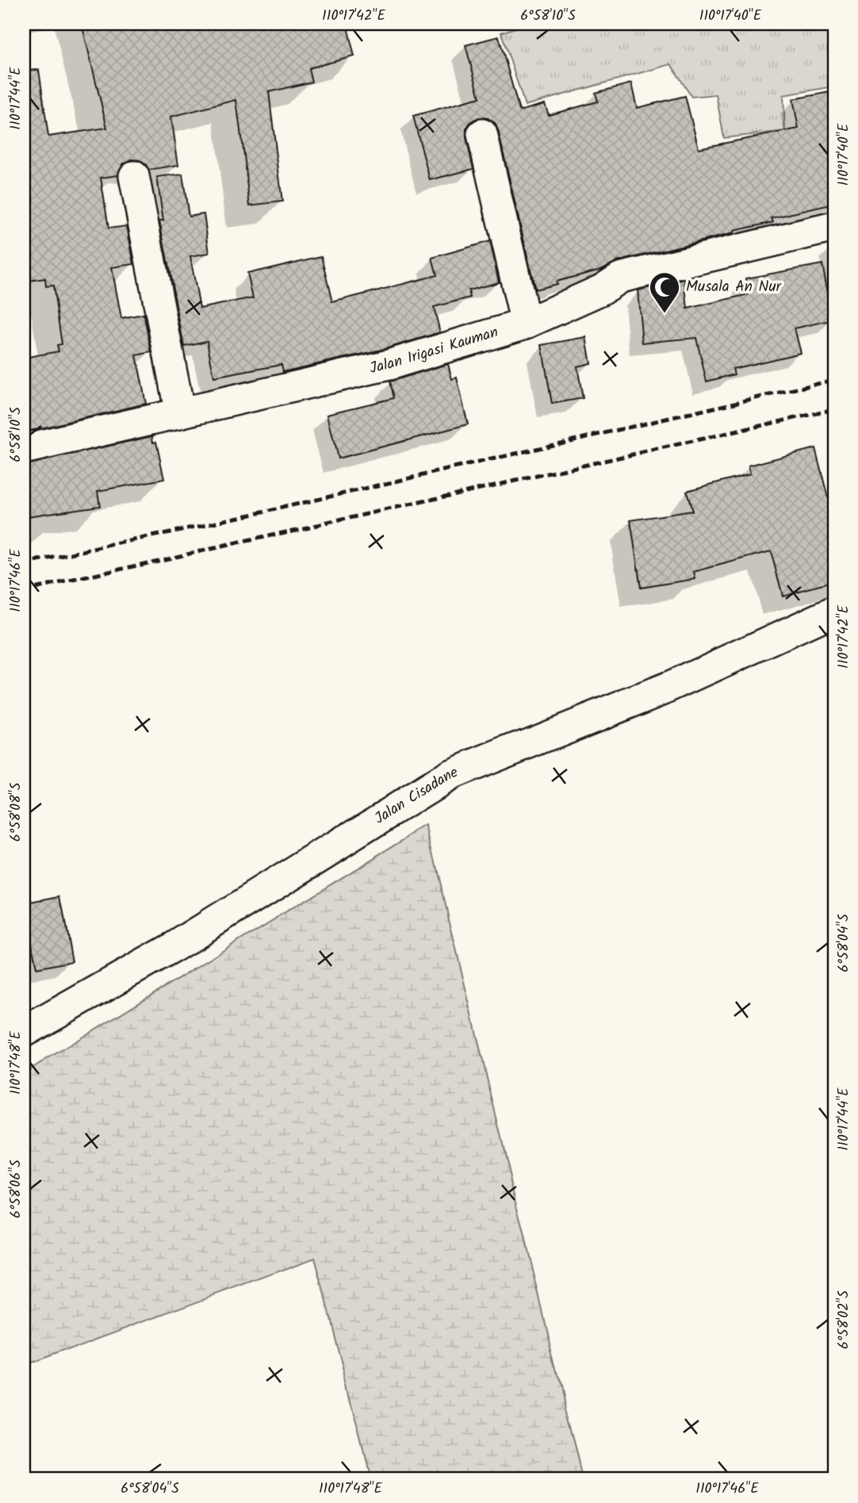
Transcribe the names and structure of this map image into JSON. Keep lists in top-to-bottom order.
{
  "streets": {
    "street": ["Jalan Irigasi Kauman", "Jalan Cisadane"]
  },
  "places": {
    "mosque": ["Musala An Nur"]
  },
  "coordinates": [
    "110°17'42\"E",
    "6°58'10\"S",
    "110°17'40\"E",
    "110°17'44\"E",
    "110°17'46\"E",
    "6°58'08\"S",
    "6°58'04\"S",
    "110°17'48\"E",
    "6°58'06\"S",
    "6°58'02\"S"
  ]
}
